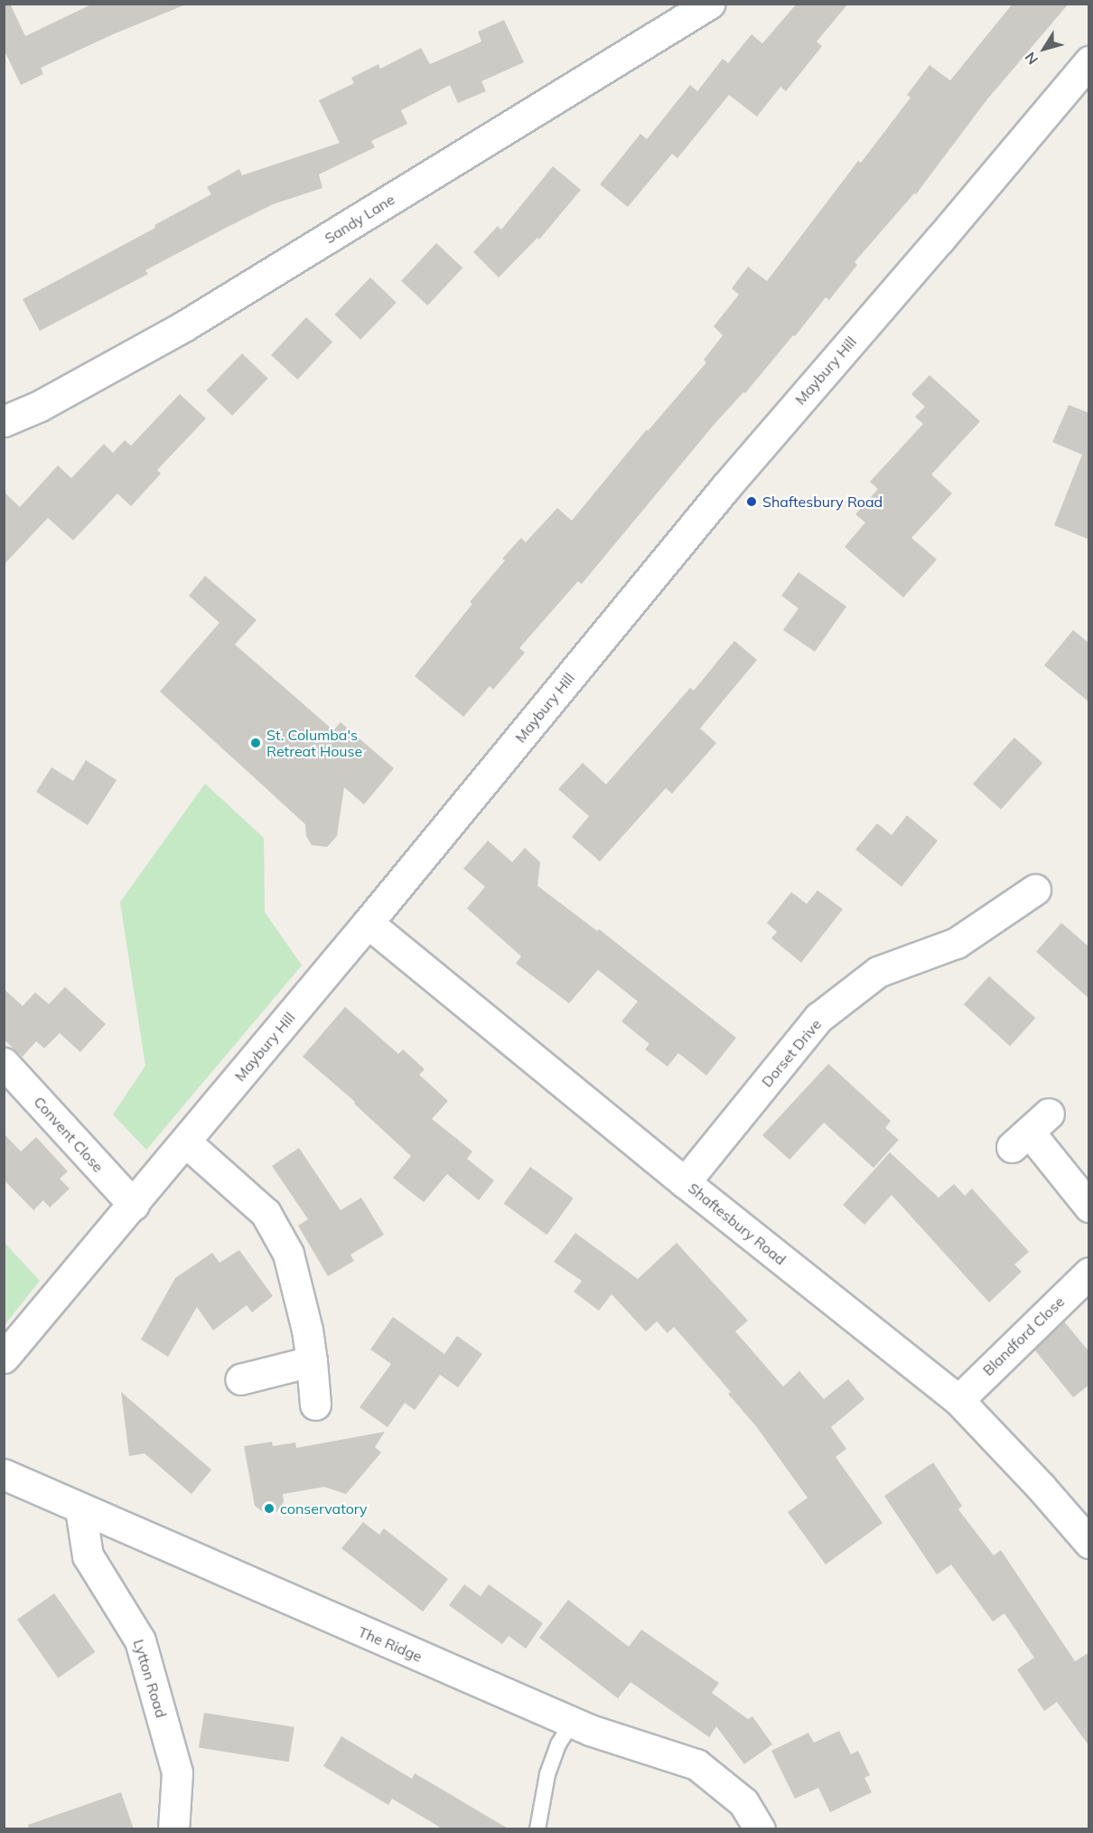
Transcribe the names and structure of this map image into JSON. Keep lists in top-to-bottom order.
{
  "streets": {
    "street": [
      "Sandy Lane",
      "Maybury Hill",
      "Dorset Drive",
      "Convent Close",
      "Shaftesbury Road",
      "Blandford Close",
      "The Ridge",
      "Lytton Road"
    ]
  },
  "crossings": [
    ["Maybury Hill", "Convent Close"],
    ["Maybury Hill", "Shaftesbury Road"],
    ["Dorset Drive", "Shaftesbury Road"],
    ["Shaftesbury Road", "Blandford Close"],
    ["The Ridge", "Lytton Road"]
  ],
  "places": ["Shaftesbury Road", "St. Columba's Retreat House", "conservatory"],
  "north": "bottom left"
}
